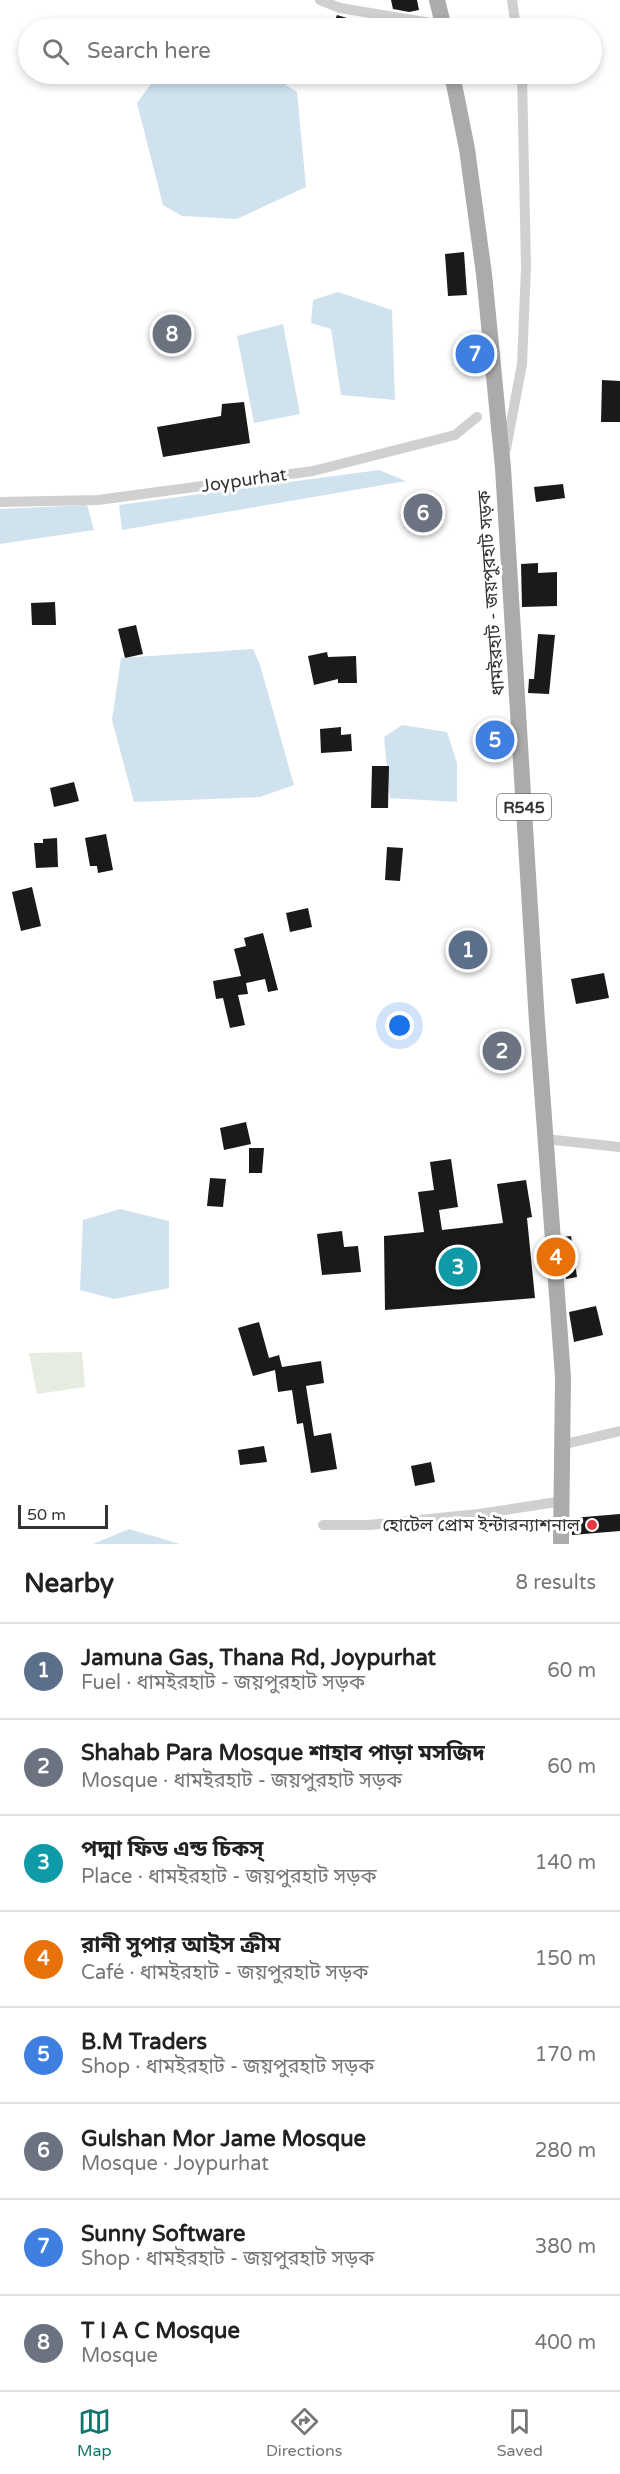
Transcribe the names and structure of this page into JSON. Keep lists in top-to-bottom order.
{
  "streets": {
    "main road": ["ধামইরহাট - জয়পুরহাট সড়ক", "R545"],
    "street": ["Joypurhat"]
  },
  "places": ["হোটেল প্রোম ইন্টারন্যাশনাল"],
  "scale_bar": "50 m",
  "page": {
    "search": "Search here",
    "pins": [
      "8",
      "7",
      "6",
      "5",
      "1",
      "2",
      "4",
      "3"
    ],
    "scale": "50 m",
    "heading": ["Nearby", "8 results"],
    "list": [
      {
        "mark": "1",
        "name": "Jamuna Gas, Thana Rd, Joypurhat",
        "note": "Fuel · ধামইরহাট - জয়পুরহাট সড়ক",
        "value": "60 m"
      },
      {
        "mark": "2",
        "name": "Shahab Para Mosque শাহাব পাড়া মসজিদ",
        "note": "Mosque · ধামইরহাট - জয়পুরহাট সড়ক",
        "value": "60 m"
      },
      {
        "mark": "3",
        "name": "পদ্মা ফিড এন্ড চিকস্‌",
        "note": "Place · ধামইরহাট - জয়পুরহাট সড়ক",
        "value": "140 m"
      },
      {
        "mark": "4",
        "name": "রানী সুপার আইস ক্রীম",
        "note": "Café · ধামইরহাট - জয়পুরহাট সড়ক",
        "value": "150 m"
      },
      {
        "mark": "5",
        "name": "B.M Traders",
        "note": "Shop · ধামইরহাট - জয়পুরহাট সড়ক",
        "value": "170 m"
      },
      {
        "mark": "6",
        "name": "Gulshan Mor Jame Mosque",
        "note": "Mosque · Joypurhat",
        "value": "280 m"
      },
      {
        "mark": "7",
        "name": "Sunny Software",
        "note": "Shop · ধামইরহাট - জয়পুরহাট সড়ক",
        "value": "380 m"
      },
      {
        "mark": "8",
        "name": "T I A C Mosque",
        "note": "Mosque",
        "value": "400 m"
      }
    ],
    "nav": ["Map", "Directions", "Saved"]
  }
}
